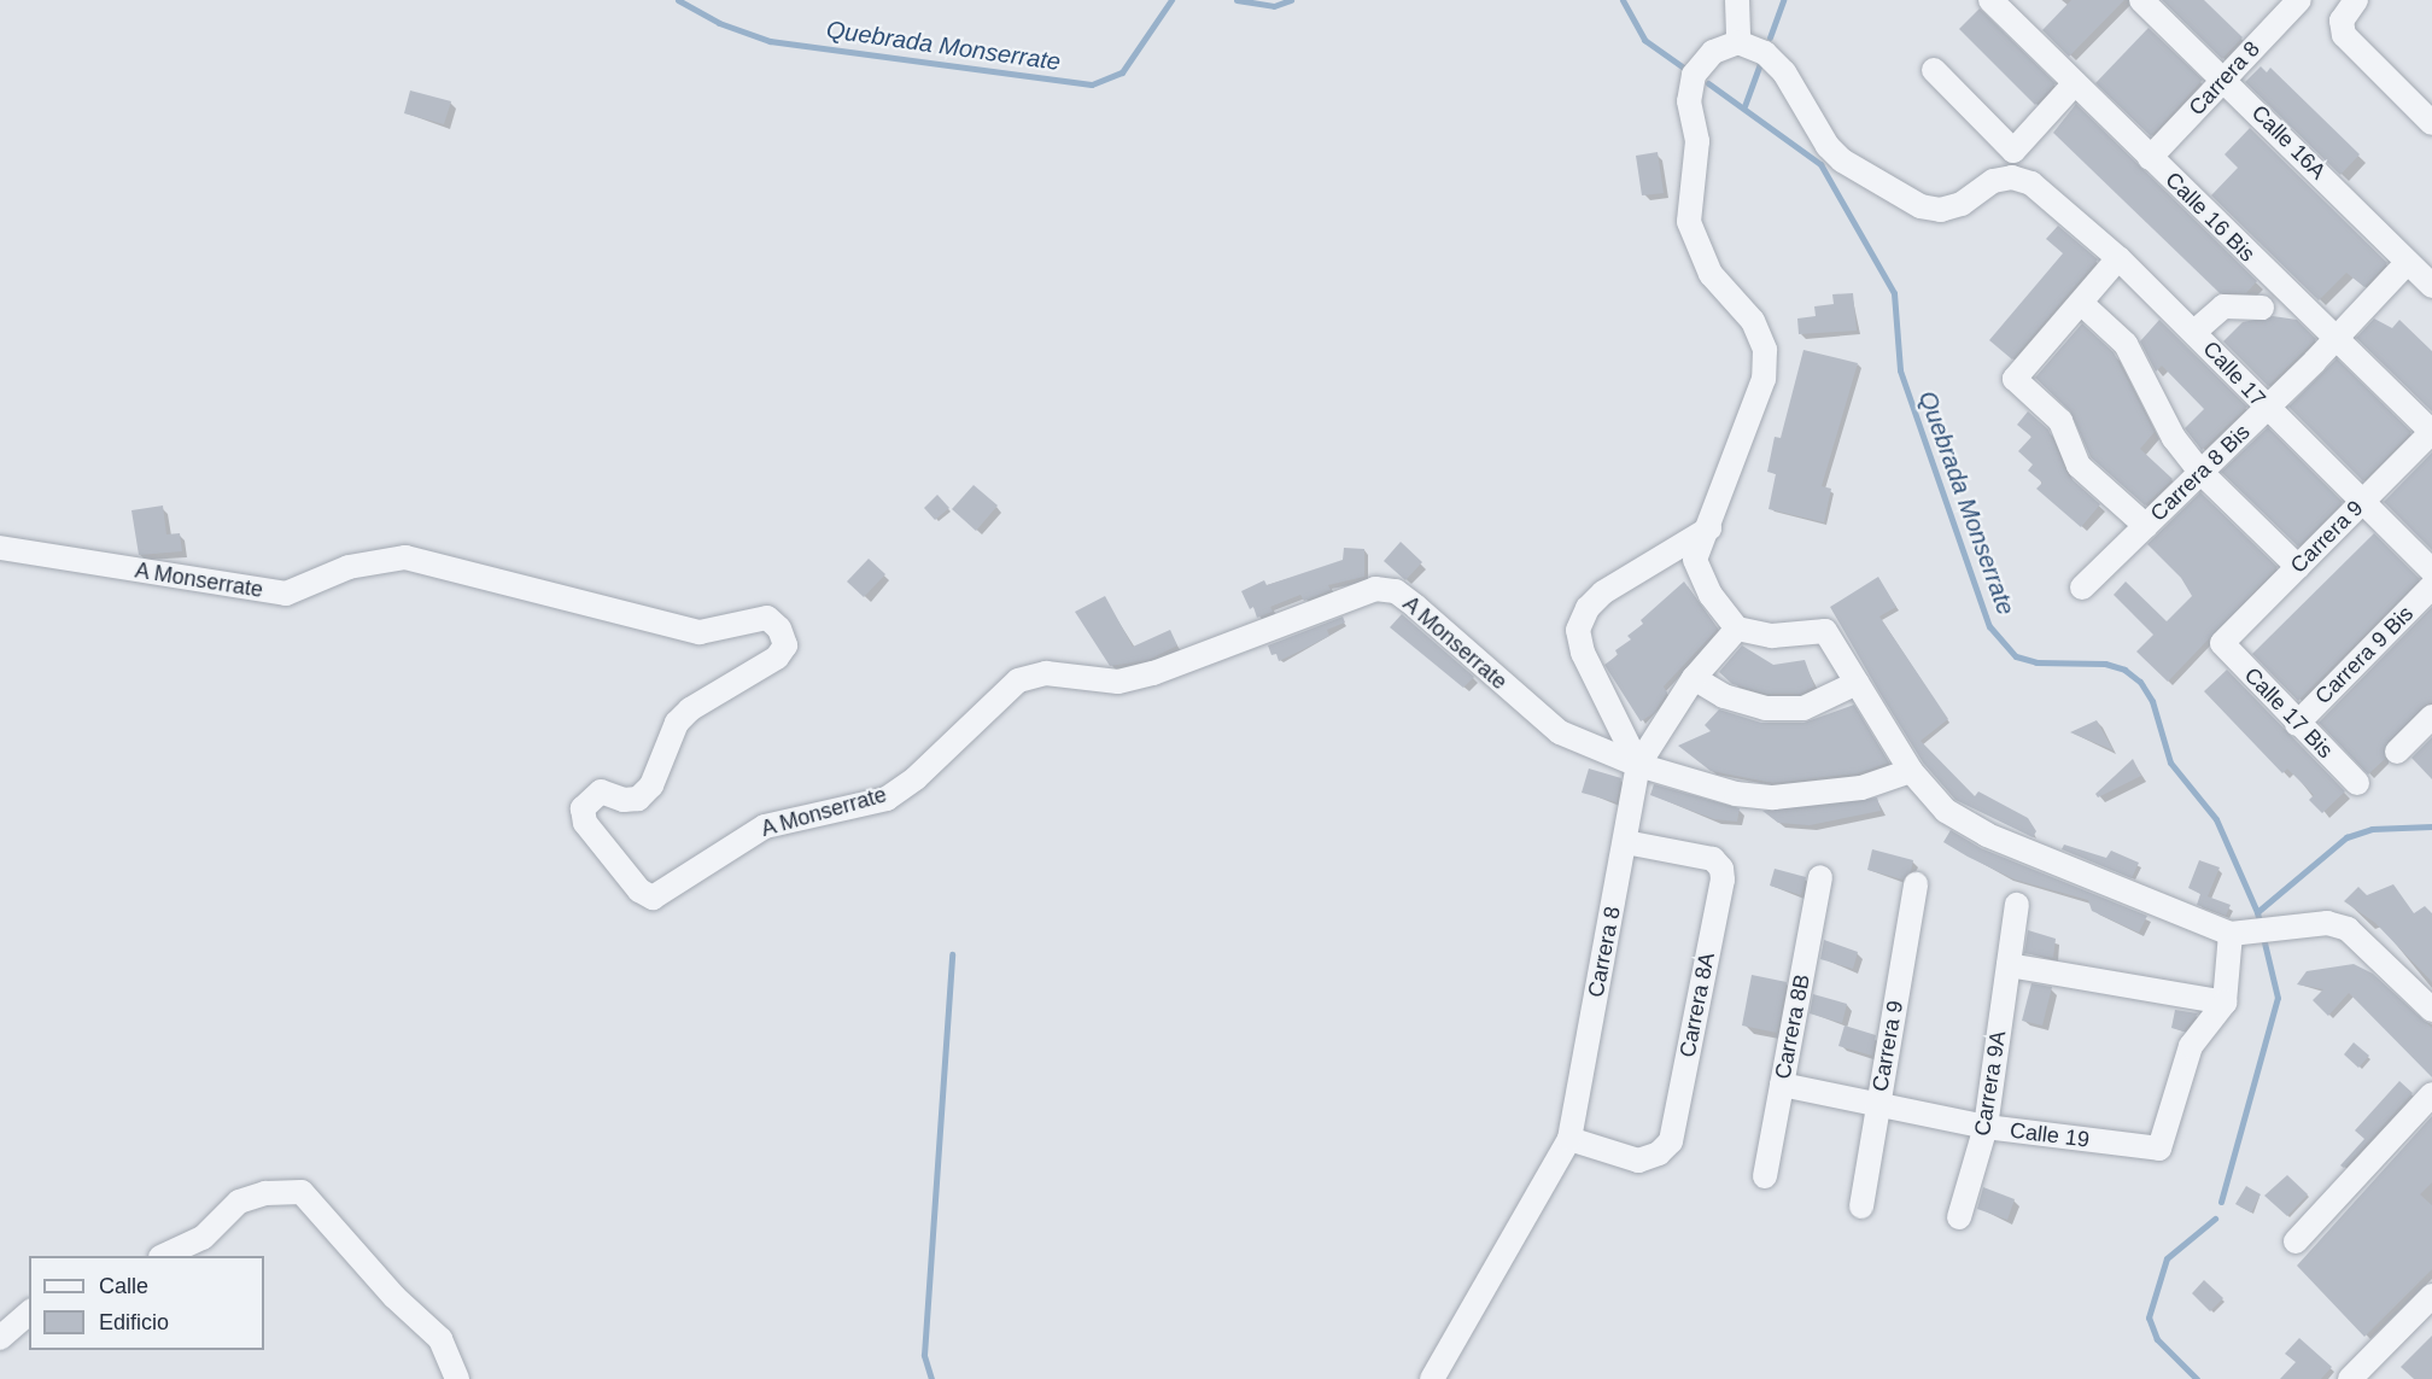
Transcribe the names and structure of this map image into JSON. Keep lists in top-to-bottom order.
{
  "streets": {
    "street": [
      "Carrera 8",
      "Calle 16A",
      "Calle 16 Bis",
      "Calle 17",
      "Carrera 8 Bis",
      "Carrera 9",
      "A Monserrate",
      "Carrera 9 Bis",
      "Calle 17 Bis",
      "Carrera 8A",
      "Carrera 8B",
      "Carrera 9A",
      "Calle 19"
    ]
  },
  "crossings": [
    ["Carrera 8", "Calle 16A"],
    ["Carrera 8", "Calle 16 Bis"],
    ["Carrera 8", "A Monserrate"],
    ["Carrera 8", "Carrera 8A"],
    ["Calle 16A", "Carrera 8 Bis"],
    ["Calle 16 Bis", "Carrera 8 Bis"],
    ["Calle 16 Bis", "Carrera 9"],
    ["Calle 17", "Carrera 8 Bis"],
    ["Calle 17", "Carrera 9"],
    ["Carrera 9", "Calle 17 Bis"],
    ["Carrera 9", "Calle 19"],
    ["Carrera 9 Bis", "Calle 17 Bis"],
    ["Carrera 8B", "Calle 19"],
    ["Carrera 9A", "Calle 19"]
  ],
  "water": ["Quebrada Monserrate"],
  "legend": ["Calle", "Edificio"]
}
